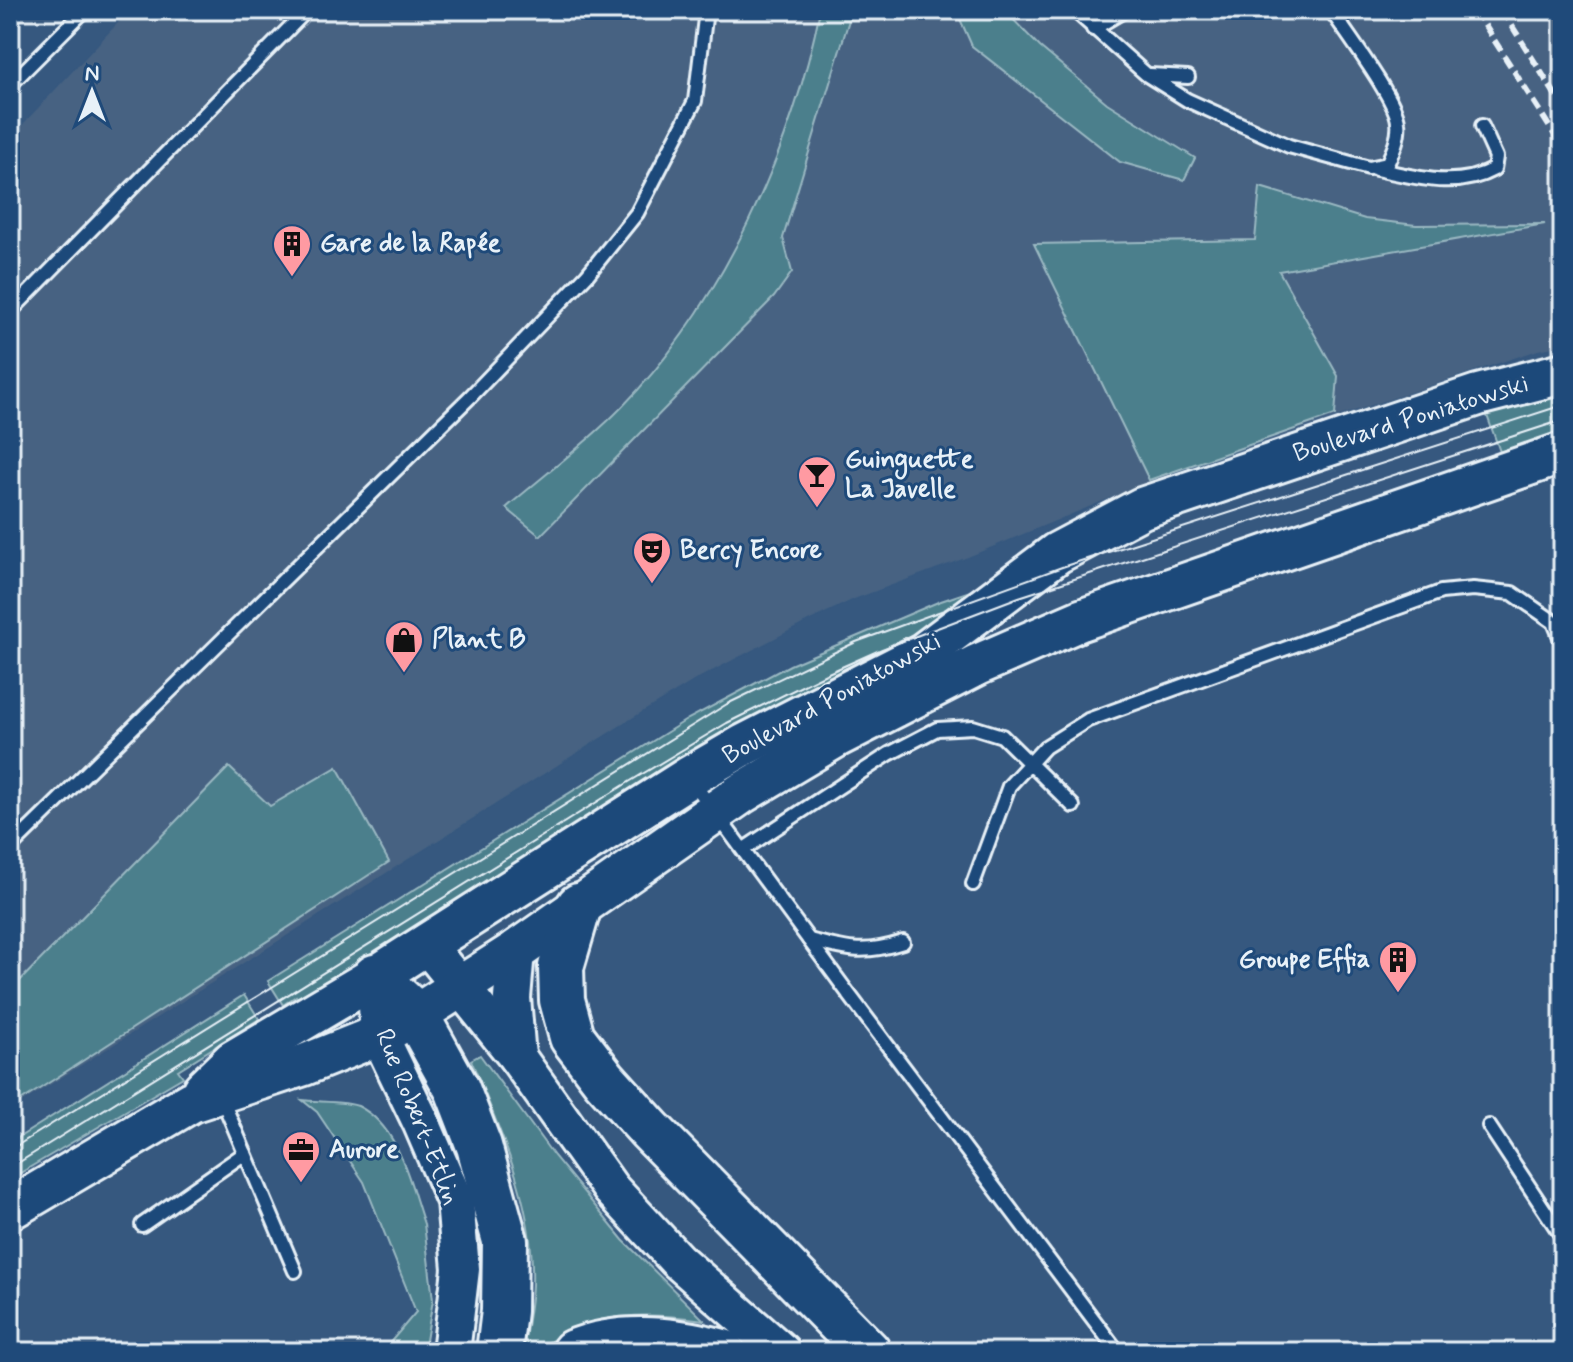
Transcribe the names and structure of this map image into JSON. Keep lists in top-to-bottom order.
{
  "streets": {
    "main road": ["Boulevard Poniatowski", "Rue Robert-Etlin"]
  },
  "crossings": [
    ["Boulevard Poniatowski", "Rue Robert-Etlin"]
  ],
  "places": {
    "building": ["Gare de la Rapée", "Groupe Effia"],
    "bar": ["Guinguette La Javelle"],
    "theatre": ["Bercy Encore"],
    "shop": ["Plant B"],
    "office": ["Aurore"]
  },
  "north": "top"
}
